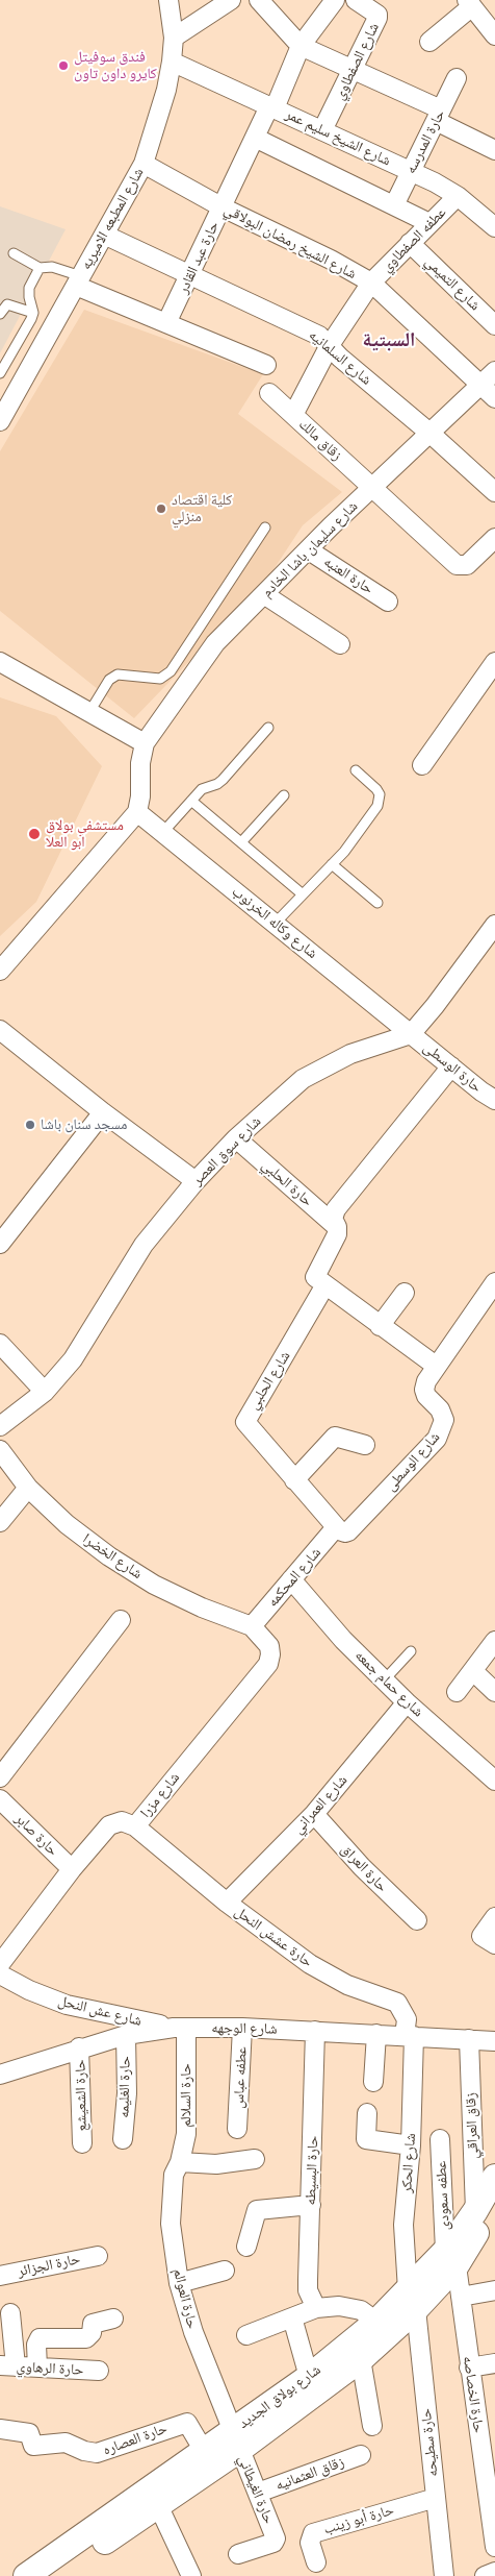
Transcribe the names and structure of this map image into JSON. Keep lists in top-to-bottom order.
{
  "streets": {
    "street": [
      "شارع الصفطاوي",
      "شارع الشيخ سليم عمر",
      "حارة المدرسه",
      "شارع المطبعه الاميريه",
      "عطفه الصفطاوي",
      "شارع الشيخ رمضان البولاقي",
      "حارة عبد القادر",
      "شارع التميمي",
      "شارع السلمانيه",
      "زقاق مالك",
      "شارع سليمان باشا الخادم",
      "حارة العنبه",
      "شارع وكاله الخرنوب",
      "حارة الوسطى",
      "شارع سوق العصر",
      "حارة الحلبي",
      "شارع الحلبي",
      "شارع الوسطى",
      "شارع الخضرا",
      "شارع المحكمه",
      "شارع حمام جمعه",
      "شارع مزرا",
      "شارع العمراني",
      "حارة صابر",
      "حارة العراق",
      "حارة عشش النحل",
      "شارع عش النحل",
      "شارع الوجهه",
      "عطفه عباس",
      "حارة الغليمه",
      "حارة الشعيشع",
      "حارة السلالم",
      "زقاق العراقي",
      "شارع الحكر",
      "حارة البسيطه",
      "عطفه سعودى",
      "حارة الجزائر",
      "حارة العوالم",
      "حارة الرهاوي",
      "حارة الخصاصه",
      "شارع بولاق الجديد",
      "حارة العصاره",
      "حارة سطيحه",
      "زقاق العثمانيه",
      "حارة الغيطاني",
      "حارة أبو زينب"
    ]
  },
  "crossings": [
    ["شارع الصفطاوي", "شارع الشيخ سليم عمر"],
    ["شارع الشيخ سليم عمر", "حارة المدرسه"],
    ["شارع الشيخ سليم عمر", "شارع المطبعه الاميريه"],
    ["شارع الشيخ سليم عمر", "عطفه الصفطاوي"],
    ["شارع الشيخ سليم عمر", "حارة عبد القادر"],
    ["شارع المطبعه الاميريه", "شارع الشيخ رمضان البولاقي"],
    ["شارع المطبعه الاميريه", "شارع السلمانيه"],
    ["عطفه الصفطاوي", "شارع الشيخ رمضان البولاقي"],
    ["عطفه الصفطاوي", "شارع التميمي"],
    ["عطفه الصفطاوي", "شارع السلمانيه"],
    ["عطفه الصفطاوي", "زقاق مالك"],
    ["شارع الشيخ رمضان البولاقي", "حارة عبد القادر"],
    ["شارع الشيخ رمضان البولاقي", "شارع سليمان باشا الخادم"],
    ["حارة عبد القادر", "شارع السلمانيه"],
    ["شارع السلمانيه", "شارع سليمان باشا الخادم"],
    ["زقاق مالك", "شارع سليمان باشا الخادم"],
    ["شارع سليمان باشا الخادم", "حارة العنبه"],
    ["شارع سليمان باشا الخادم", "شارع وكاله الخرنوب"],
    ["شارع وكاله الخرنوب", "حارة الوسطى"],
    ["شارع وكاله الخرنوب", "شارع سوق العصر"],
    ["حارة الوسطى", "شارع سوق العصر"],
    ["شارع سوق العصر", "حارة الحلبي"],
    ["شارع الحلبي", "شارع الوسطى"],
    ["شارع الحلبي", "شارع المحكمه"],
    ["شارع الوسطى", "شارع المحكمه"],
    ["شارع الخضرا", "شارع المحكمه"],
    ["شارع الخضرا", "شارع مزرا"],
    ["شارع المحكمه", "شارع حمام جمعه"],
    ["شارع المحكمه", "شارع مزرا"],
    ["شارع حمام جمعه", "شارع العمراني"],
    ["شارع مزرا", "حارة صابر"],
    ["شارع مزرا", "حارة عشش النحل"],
    ["شارع العمراني", "حارة العراق"],
    ["شارع العمراني", "حارة عشش النحل"],
    ["حارة عشش النحل", "شارع الوجهه"],
    ["حارة عشش النحل", "شارع الحكر"],
    ["شارع عش النحل", "شارع الوجهه"],
    ["شارع عش النحل", "حارة السلالم"],
    ["شارع الوجهه", "عطفه عباس"],
    ["شارع الوجهه", "حارة الغليمه"],
    ["شارع الوجهه", "حارة الشعيشع"],
    ["شارع الوجهه", "حارة السلالم"],
    ["شارع الوجهه", "زقاق العراقي"],
    ["شارع الوجهه", "شارع الحكر"],
    ["شارع الوجهه", "حارة البسيطه"],
    ["حارة السلالم", "حارة العوالم"],
    ["زقاق العراقي", "شارع بولاق الجديد"],
    ["شارع الحكر", "شارع بولاق الجديد"],
    ["شارع الحكر", "حارة سطيحه"],
    ["عطفه سعودى", "حارة الخصاصه"],
    ["عطفه سعودى", "شارع بولاق الجديد"],
    ["حارة العوالم", "شارع بولاق الجديد"],
    ["حارة العوالم", "حارة الغيطاني"],
    ["حارة الخصاصه", "شارع بولاق الجديد"],
    ["شارع بولاق الجديد", "حارة العصاره"],
    ["شارع بولاق الجديد", "حارة سطيحه"],
    ["شارع بولاق الجديد", "حارة الغيطاني"],
    ["حارة سطيحه", "حارة أبو زينب"],
    ["زقاق العثمانيه", "حارة الغيطاني"]
  ],
  "districts": ["السبتية"],
  "places": [
    "فندق سوفيتل كايرو داون تاون",
    "كلية اقتصاد منزلي",
    "مستشفي بولاق ابو العلا",
    "مسجد سنان باشا"
  ]
}
